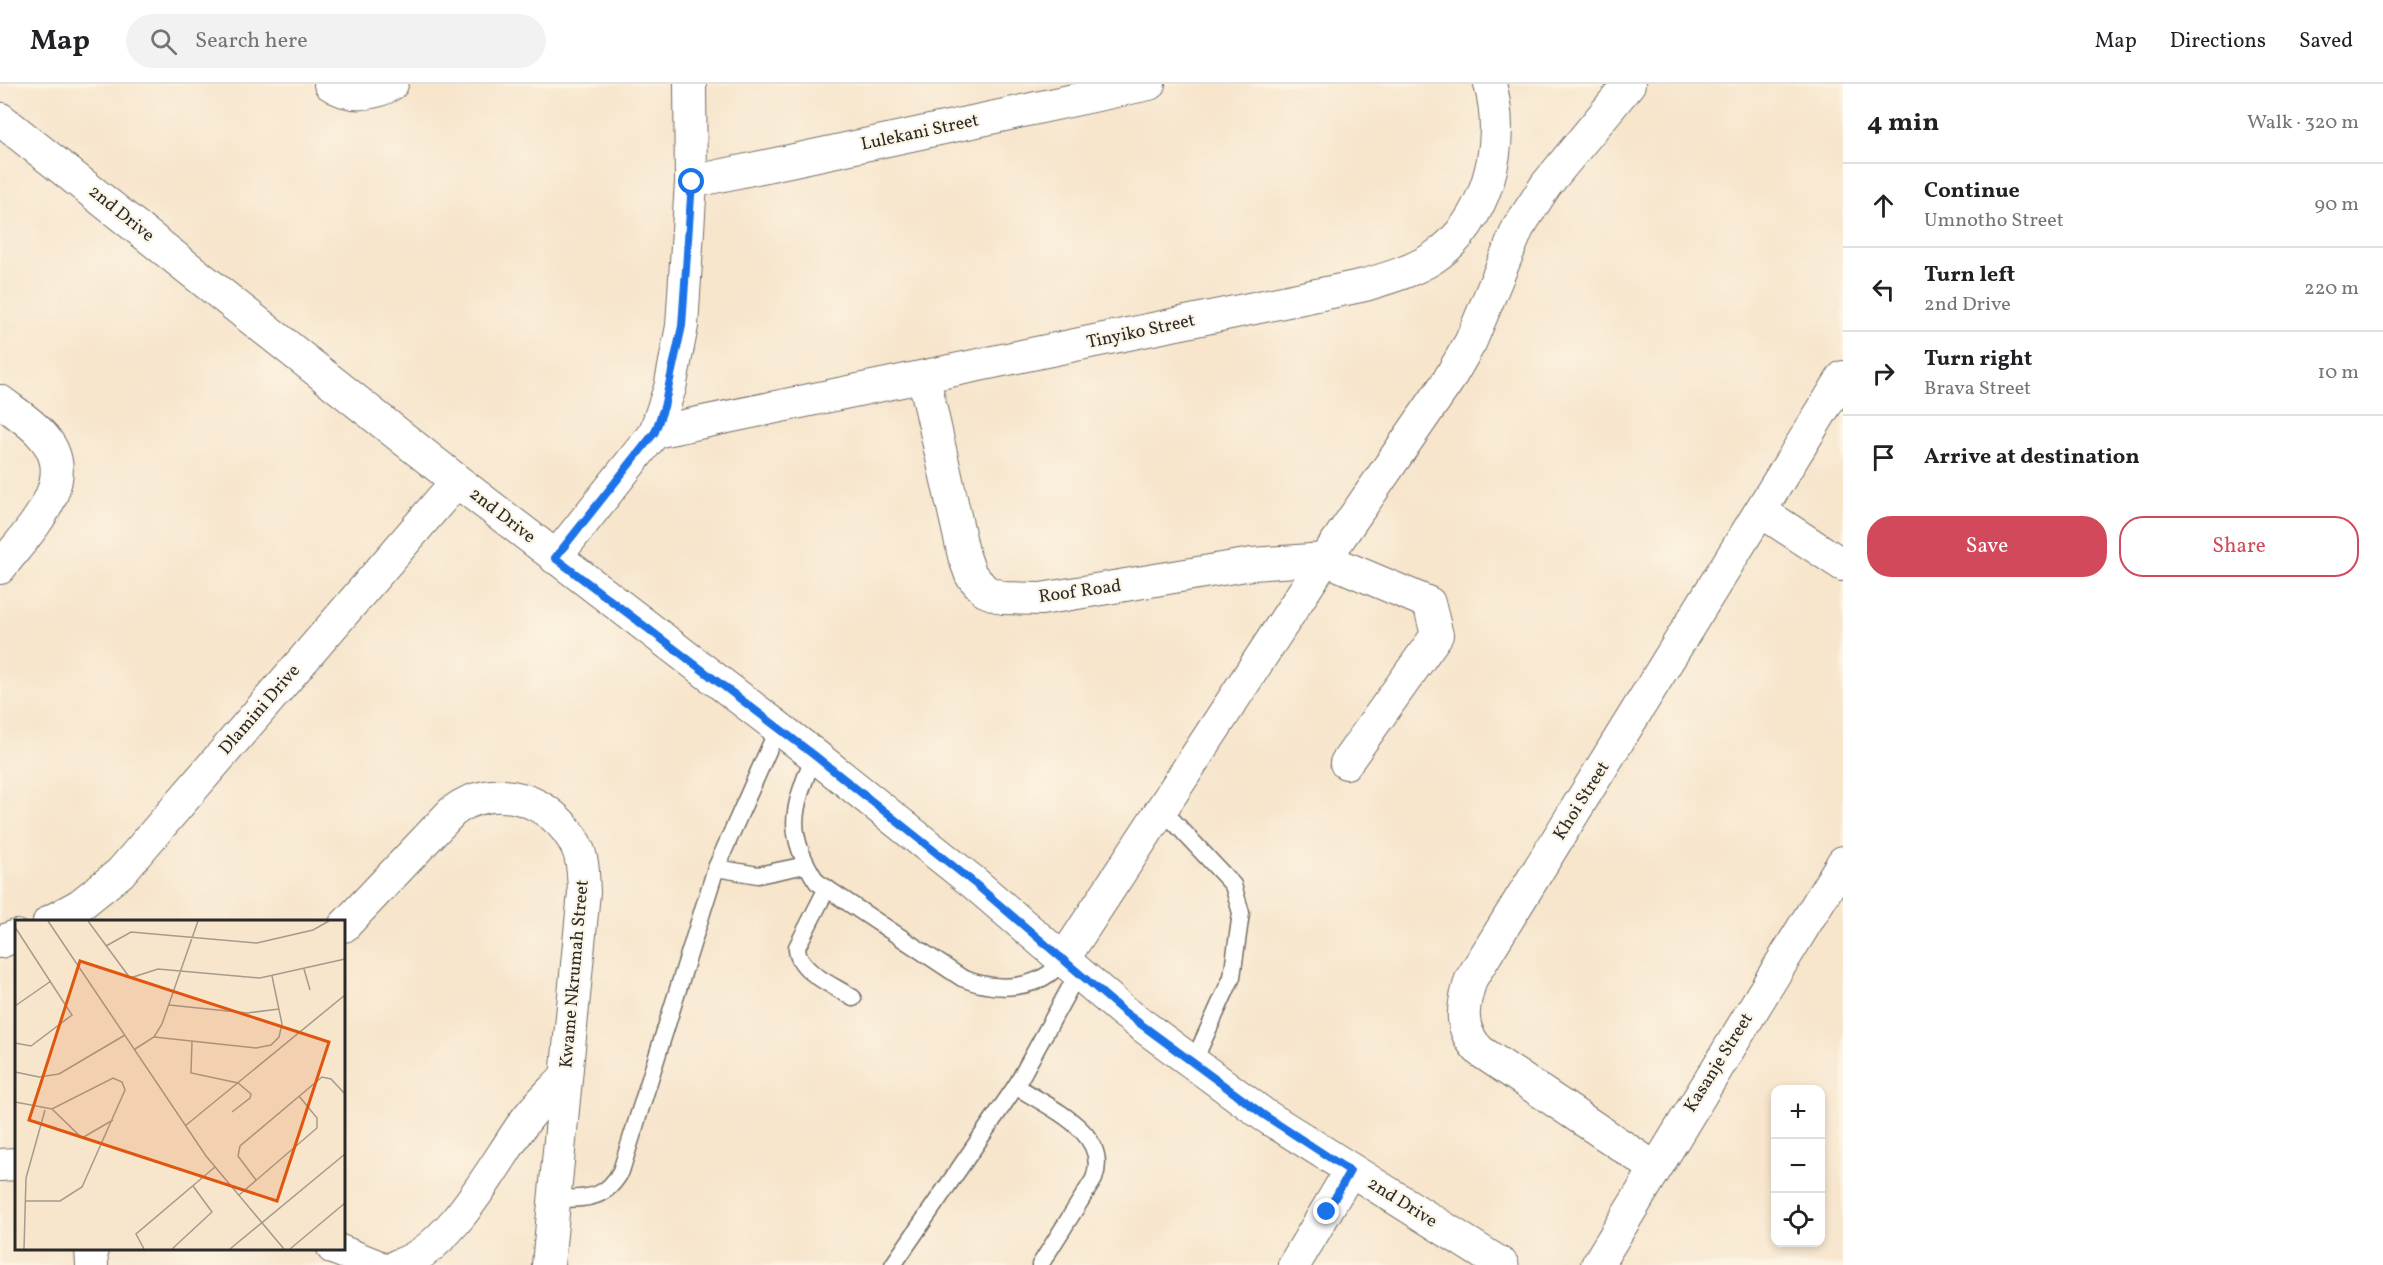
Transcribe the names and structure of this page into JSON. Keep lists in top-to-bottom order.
{
  "streets": {
    "street": [
      "Lulekani Street",
      "2nd Drive",
      "Tinyiko Street",
      "Roof Road",
      "Dlamini Drive",
      "Khoi Street",
      "Kwame Nkrumah Street",
      "Kasanje Street"
    ]
  },
  "crossings": [
    ["2nd Drive", "Dlamini Drive"],
    ["Tinyiko Street", "Roof Road"],
    ["Khoi Street", "Kasanje Street"]
  ],
  "page": {
    "header": "Map",
    "search": "Search here",
    "nav": ["Map", "Directions", "Saved"],
    "heading": ["4 min", "Walk · 320 m"],
    "list": [
      ["Continue", "Umnotho Street", "90 m"],
      ["Turn left", "2nd Drive", "220 m"],
      ["Turn right", "Brava Street", "10 m"],
      "Arrive at destination"
    ],
    "buttons": ["Save", "Share"],
    "map_buttons": ["+", "−"]
  }
}
